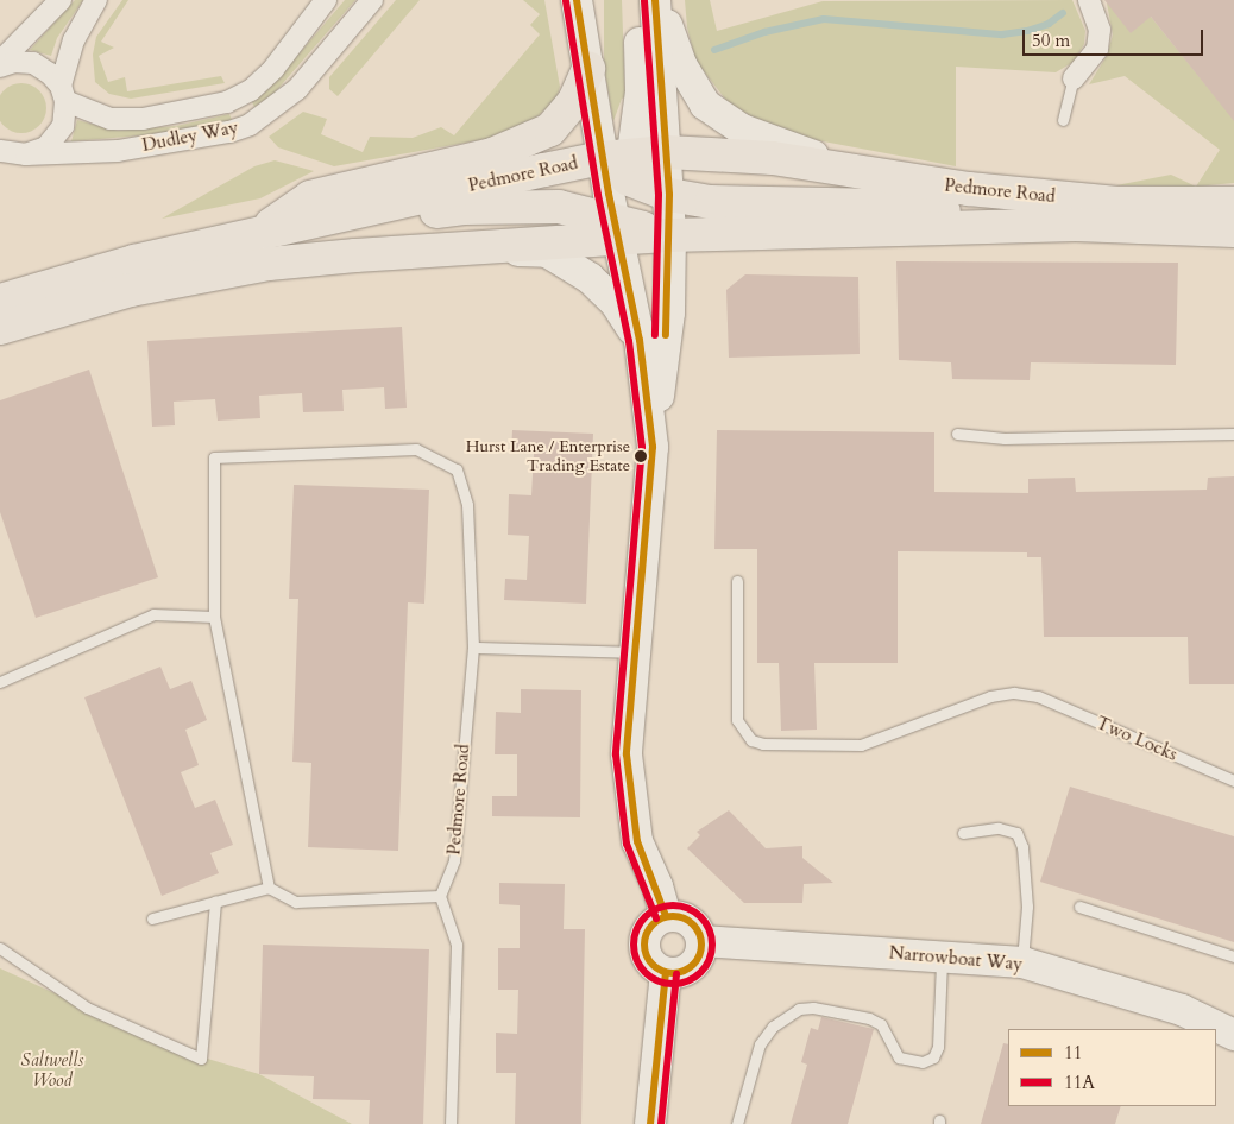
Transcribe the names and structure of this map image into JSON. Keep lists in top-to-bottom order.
{
  "streets": {
    "highway": ["Pedmore Road"],
    "street": ["Dudley Way", "Narrowboat Way"],
    "lane": ["Two Locks"]
  },
  "parks": ["Saltwells Wood"],
  "places": ["Hurst Lane / Enterprise Trading Estate"],
  "lines": ["transit line 11", "transit line 11A"],
  "legend": ["11", "11A"],
  "scale_bar": "50 m"
}
